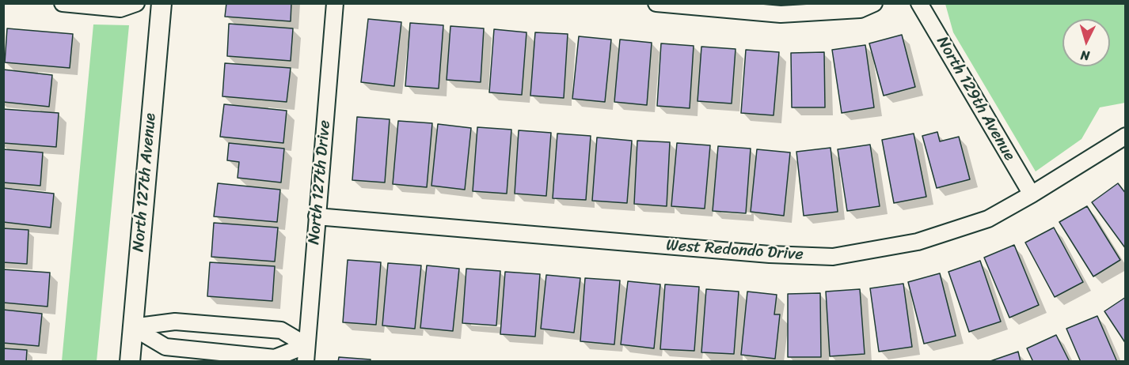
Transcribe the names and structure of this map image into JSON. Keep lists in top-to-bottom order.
{
  "streets": {
    "street": [
      "North 129th Avenue",
      "North 127th Avenue",
      "North 127th Drive",
      "West Redondo Drive"
    ]
  },
  "crossings": [
    ["North 129th Avenue", "West Redondo Drive"],
    ["North 127th Drive", "West Redondo Drive"]
  ],
  "north": "bottom"
}
